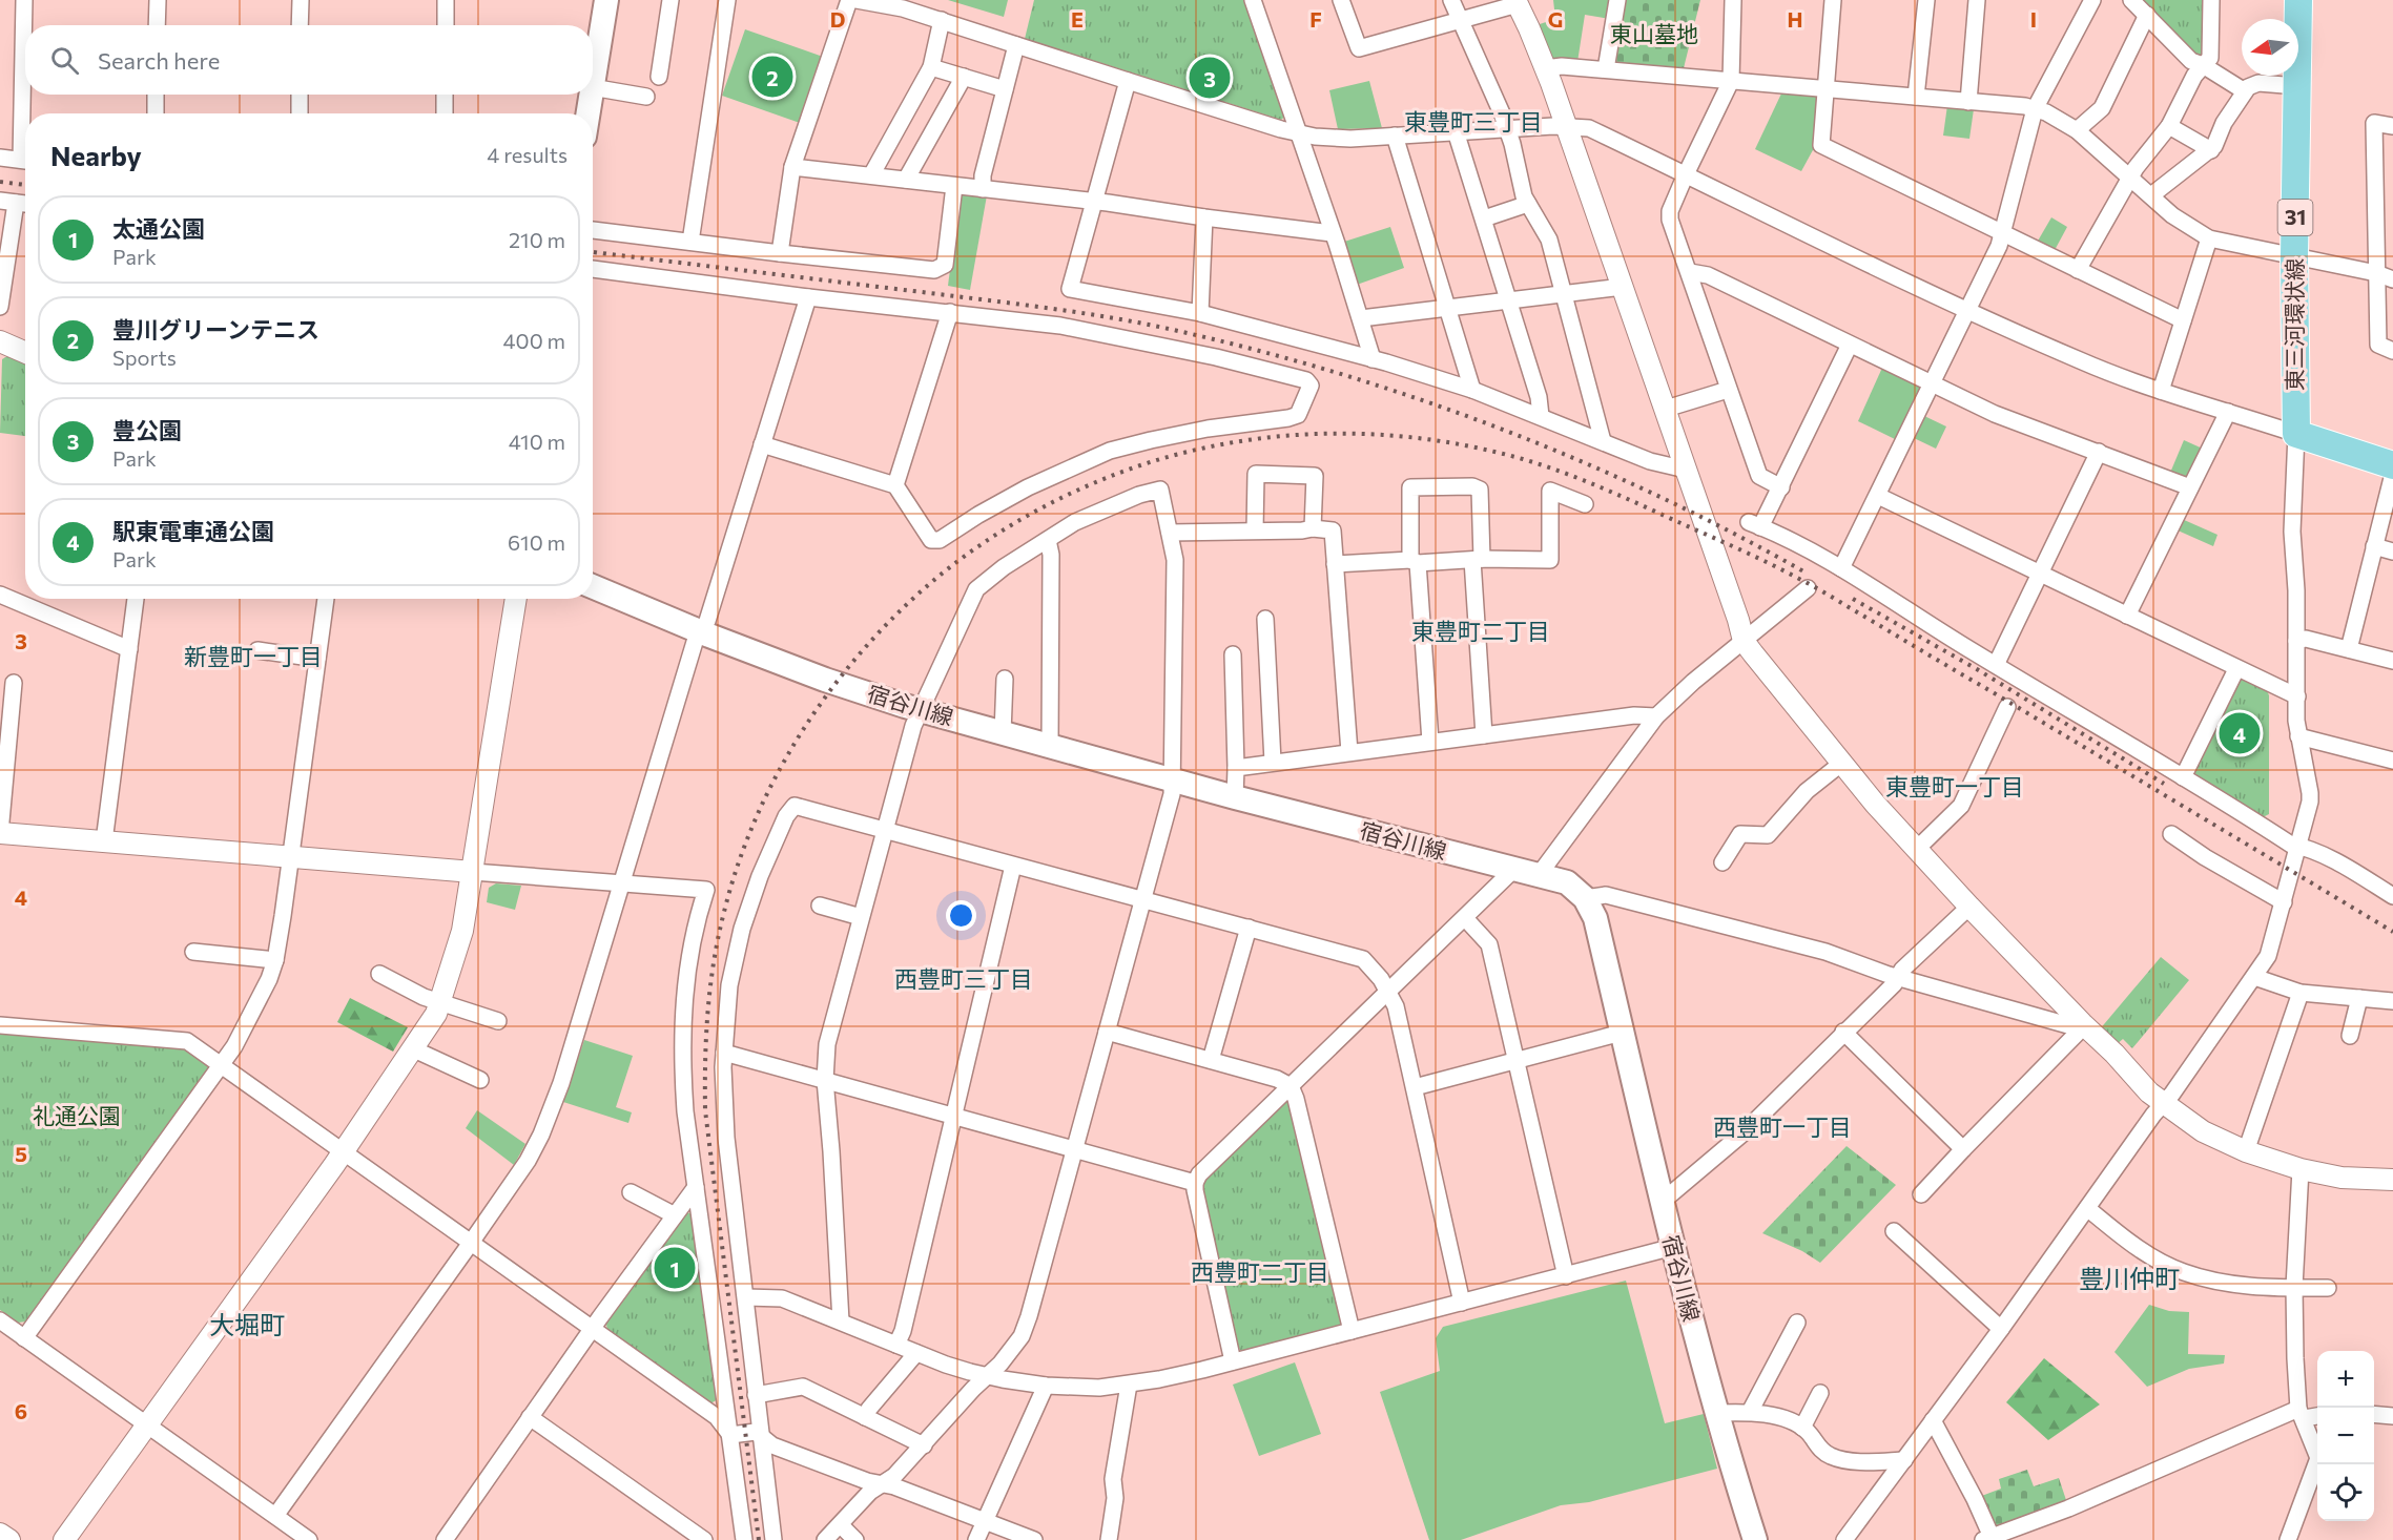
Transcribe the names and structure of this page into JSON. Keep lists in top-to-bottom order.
{
  "streets": {
    "main road": ["31", "東三河環状線", "宿谷川線"]
  },
  "districts": [
    "東豊町三丁目",
    "東豊町二丁目",
    "新豊町一丁目",
    "東豊町一丁目",
    "西豊町三丁目",
    "西豊町一丁目",
    "西豊町二丁目",
    "豊川仲町",
    "大堀町"
  ],
  "parks": ["東山墓地", "礼通公園"],
  "north": "left",
  "page": {
    "search": "Search here",
    "pins": [
      "2",
      "3",
      "4",
      "1"
    ],
    "heading": ["Nearby", "4 results"],
    "list": [
      {
        "mark": "1",
        "name": "太通公園",
        "note": "Park",
        "value": "210 m"
      },
      {
        "mark": "2",
        "name": "豊川グリーンテニス",
        "note": "Sports",
        "value": "400 m"
      },
      {
        "mark": "3",
        "name": "豊公園",
        "note": "Park",
        "value": "410 m"
      },
      {
        "mark": "4",
        "name": "駅東電車通公園",
        "note": "Park",
        "value": "610 m"
      }
    ],
    "map_buttons": ["+", "−"]
  },
  "grid": {
    "columns": [
      "D",
      "E",
      "F",
      "G",
      "H",
      "I"
    ],
    "rows": [
      "3",
      "4",
      "5",
      "6"
    ]
  }
}
